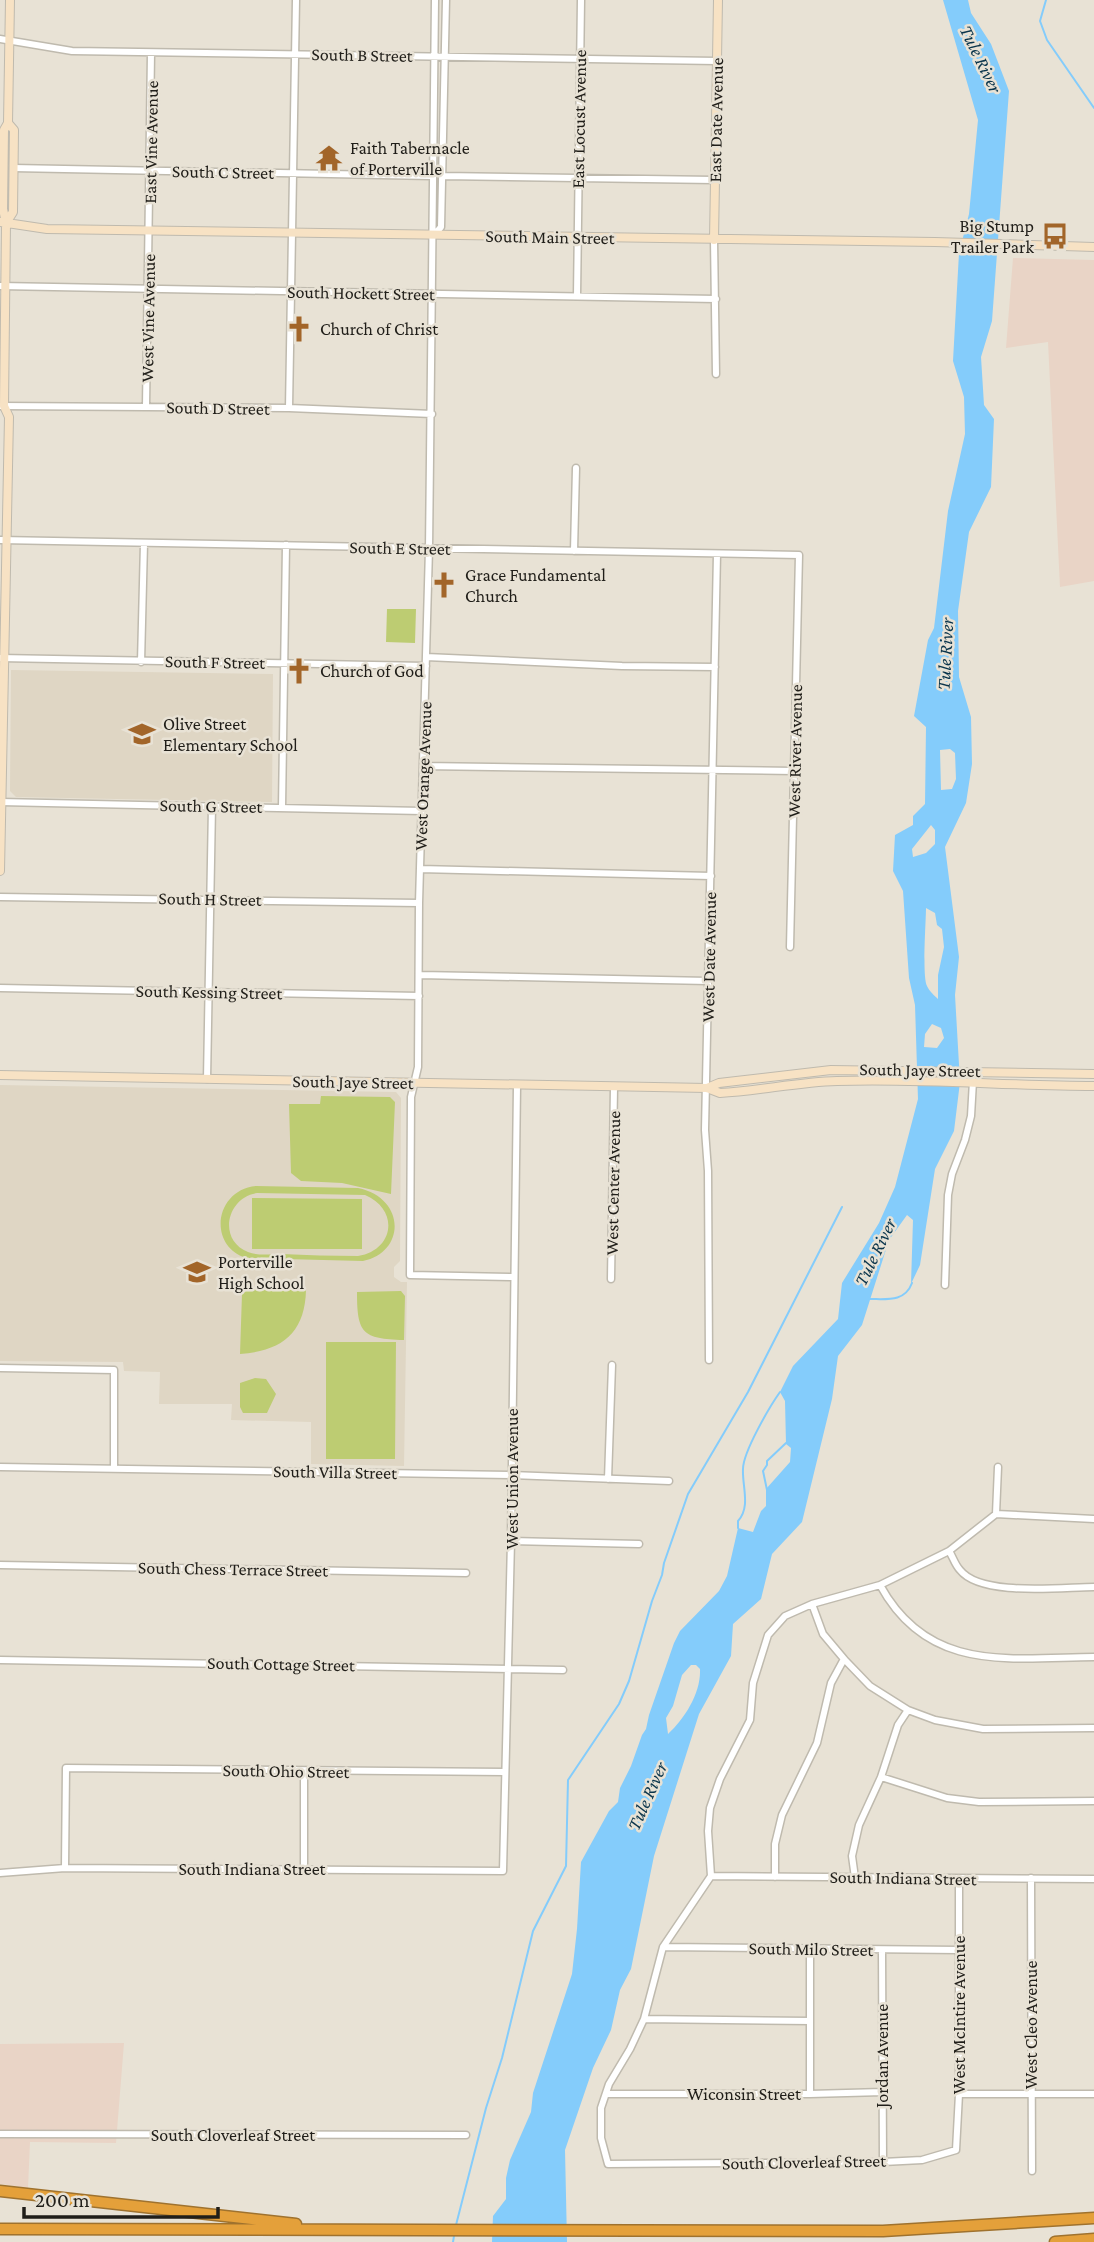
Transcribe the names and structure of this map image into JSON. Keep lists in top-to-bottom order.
{
  "streets": {
    "main road": ["East Date Avenue", "South Main Street", "South Jaye Street"],
    "street": [
      "South B Street",
      "East Locust Avenue",
      "East Vine Avenue",
      "South C Street",
      "South Hockett Street",
      "West Vine Avenue",
      "South D Street",
      "South E Street",
      "South F Street",
      "West River Avenue",
      "West Orange Avenue",
      "South G Street",
      "South H Street",
      "West Date Avenue",
      "South Kessing Street",
      "West Center Avenue",
      "South Villa Street",
      "West Union Avenue",
      "South Chess Terrace Street",
      "South Cottage Street",
      "South Ohio Street",
      "South Indiana Street",
      "South Milo Street",
      "West McIntire Avenue",
      "West Cleo Avenue",
      "Jordan Avenue",
      "Wiconsin Street",
      "South Cloverleaf Street"
    ]
  },
  "crossings": [
    ["South B Street", "East Locust Avenue"],
    ["South B Street", "East Date Avenue"],
    ["South B Street", "East Vine Avenue"],
    ["East Locust Avenue", "South Main Street"],
    ["East Locust Avenue", "South Hockett Street"],
    ["East Date Avenue", "South Main Street"],
    ["East Vine Avenue", "South C Street"],
    ["East Vine Avenue", "South Main Street"],
    ["East Vine Avenue", "West Vine Avenue"],
    ["South Main Street", "West Vine Avenue"],
    ["South Main Street", "West Orange Avenue"],
    ["South Hockett Street", "West Vine Avenue"],
    ["South Hockett Street", "West Orange Avenue"],
    ["West Vine Avenue", "South D Street"],
    ["South D Street", "West Orange Avenue"],
    ["South E Street", "West River Avenue"],
    ["South E Street", "West Orange Avenue"],
    ["South E Street", "West Date Avenue"],
    ["South F Street", "West Orange Avenue"],
    ["West Orange Avenue", "South G Street"],
    ["West Orange Avenue", "South H Street"],
    ["West Orange Avenue", "South Kessing Street"],
    ["West Orange Avenue", "South Jaye Street"],
    ["West Orange Avenue", "West Union Avenue"],
    ["West Date Avenue", "South Jaye Street"],
    ["South Jaye Street", "West Center Avenue"],
    ["South Jaye Street", "West Union Avenue"],
    ["South Villa Street", "West Union Avenue"],
    ["West Union Avenue", "South Cottage Street"],
    ["West Union Avenue", "South Ohio Street"],
    ["West Union Avenue", "South Indiana Street"],
    ["South Ohio Street", "South Indiana Street"],
    ["South Indiana Street", "West McIntire Avenue"],
    ["South Indiana Street", "West Cleo Avenue"],
    ["South Milo Street", "West McIntire Avenue"],
    ["South Milo Street", "Jordan Avenue"],
    ["West McIntire Avenue", "South Cloverleaf Street"],
    ["Jordan Avenue", "Wiconsin Street"],
    ["Jordan Avenue", "South Cloverleaf Street"],
    ["Wiconsin Street", "South Cloverleaf Street"]
  ],
  "water": ["Tule River"],
  "places": {
    "temple": ["Faith Tabernacle of Porterville"],
    "bus stop": ["Big Stump Trailer Park"],
    "church": ["Church of Christ", "Grace Fundamental Church", "Church of God"],
    "school or university": ["Olive Street Elementary School", "Porterville High School"]
  },
  "scale_bar": "200 m"
}
